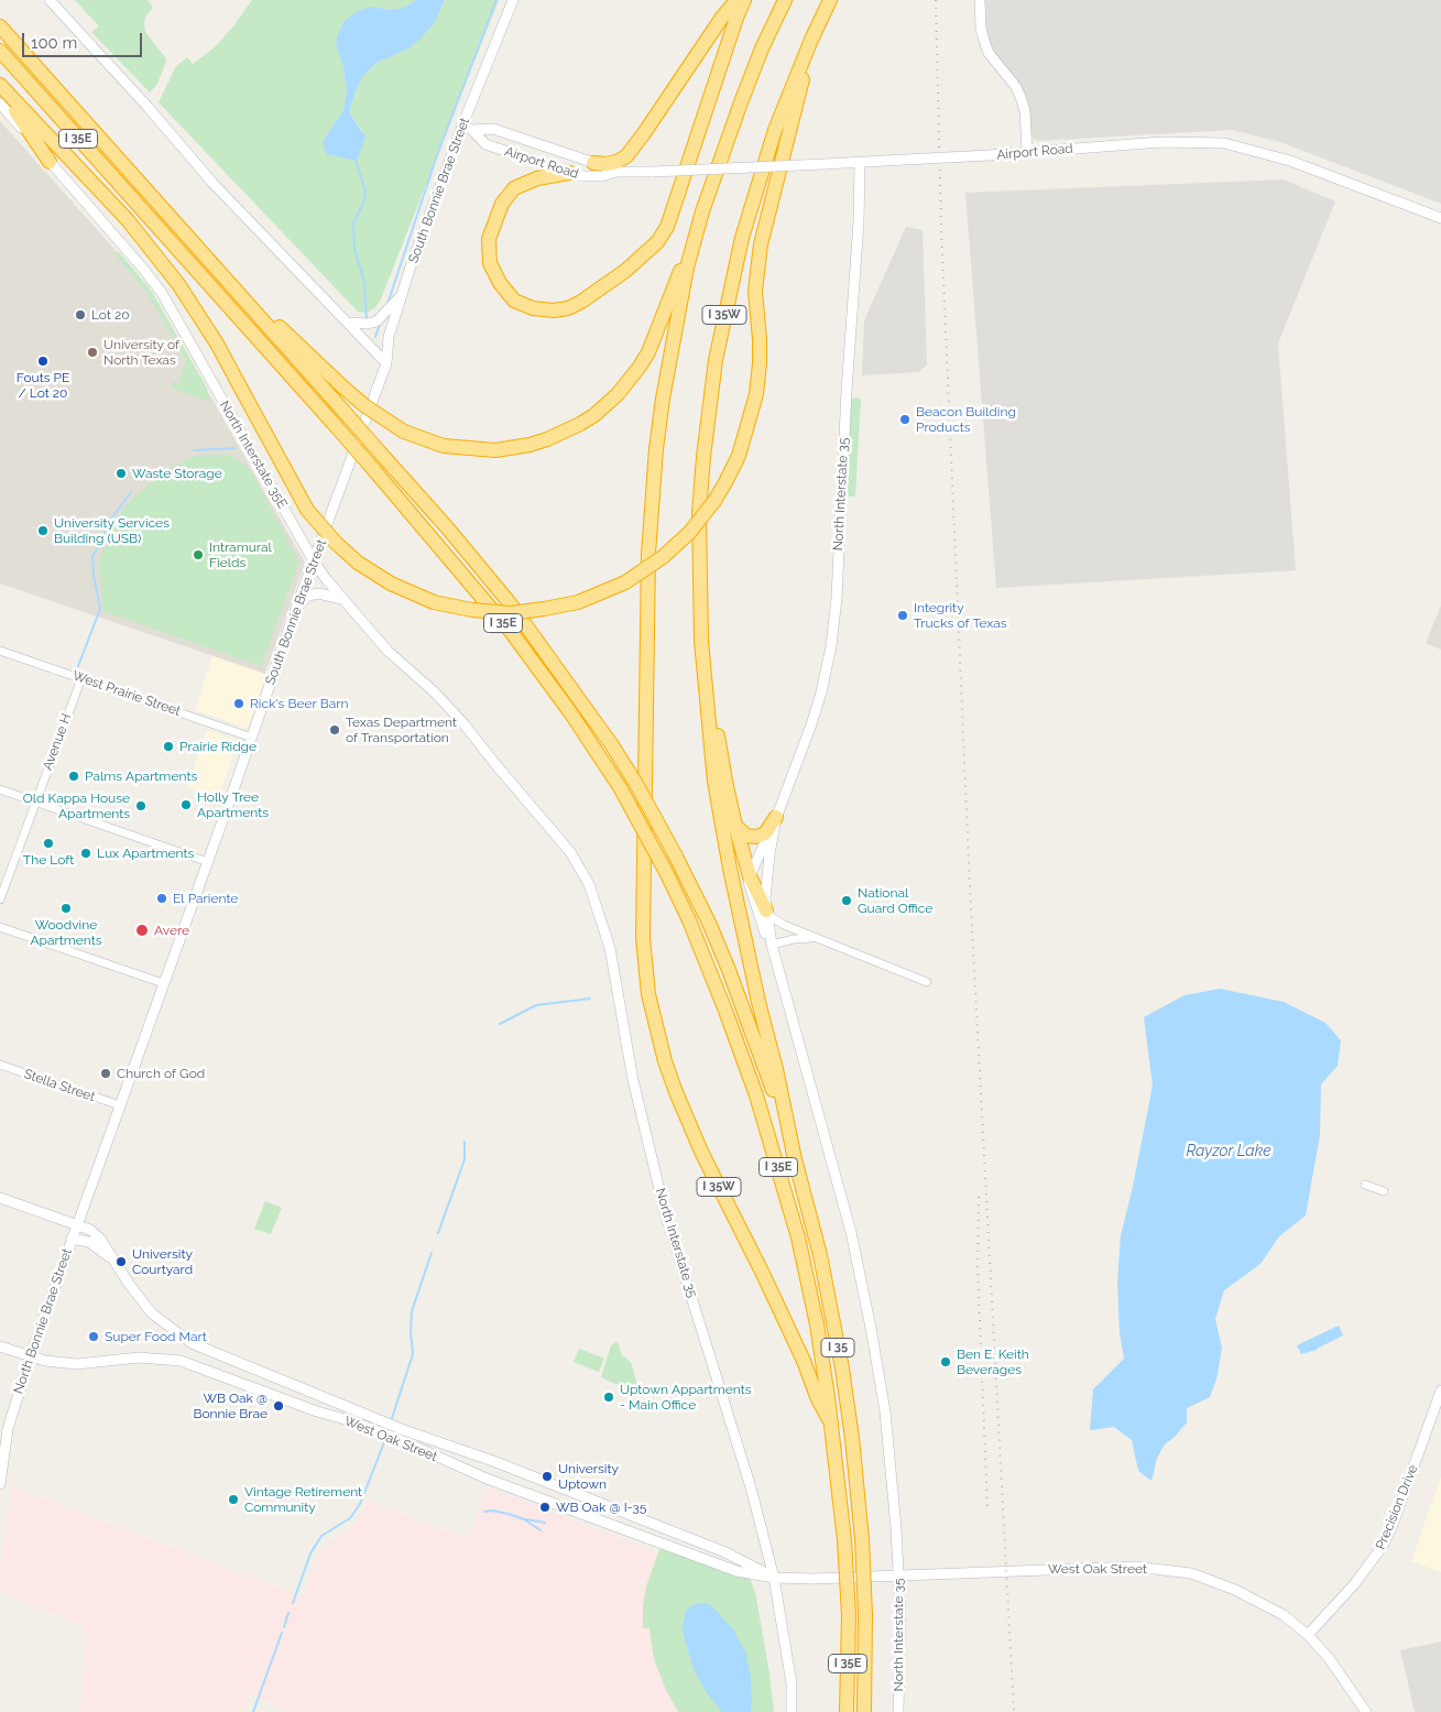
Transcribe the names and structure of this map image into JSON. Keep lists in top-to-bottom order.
{
  "streets": {
    "highway": ["I 35E", "I 35W", "I 35"],
    "main road": [
      "Airport Road",
      "South Bonnie Brae Street",
      "North Interstate 35E",
      "North Interstate 35",
      "North Bonnie Brae Street",
      "West Oak Street",
      "Precision Drive"
    ],
    "street": ["West Prairie Street", "Avenue H", "Stella Street"]
  },
  "crossings": [
    ["I 35E", "I 35W"],
    ["I 35E", "I 35"],
    ["Airport Road", "South Bonnie Brae Street"],
    ["Airport Road", "North Interstate 35"],
    ["South Bonnie Brae Street", "North Interstate 35E"],
    ["South Bonnie Brae Street", "West Prairie Street"],
    ["South Bonnie Brae Street", "Stella Street"],
    ["South Bonnie Brae Street", "North Bonnie Brae Street"],
    ["I 35W", "I 35"],
    ["North Interstate 35E", "North Interstate 35"],
    ["North Interstate 35", "West Oak Street"],
    ["West Prairie Street", "Avenue H"],
    ["North Bonnie Brae Street", "West Oak Street"],
    ["West Oak Street", "Precision Drive"]
  ],
  "water": ["Rayzor Lake"],
  "places": [
    "Lot 20",
    "University of North Texas",
    "Fouts PE / Lot 20",
    "Beacon Building Products",
    "Waste Storage",
    "University Services Building (USB)",
    "Intramural Fields",
    "Integrity Trucks of Texas",
    "Rick's Beer Barn",
    "Texas Department of Transportation",
    "Prairie Ridge",
    "Palms Apartments",
    "Holly Tree Apartments",
    "Old Kappa House Apartments",
    "The Loft",
    "Lux Apartments",
    "El Pariente",
    "National Guard Office",
    "Woodvine Apartments",
    "Avere",
    "Church of God",
    "University Courtyard",
    "Super Food Mart",
    "Ben E. Keith Beverages",
    "Uptown Appartments - Main Office",
    "WB Oak @ Bonnie Brae",
    "University Uptown",
    "Vintage Retirement Community",
    "WB Oak @ I-35"
  ],
  "scale_bar": "100 m"
}
